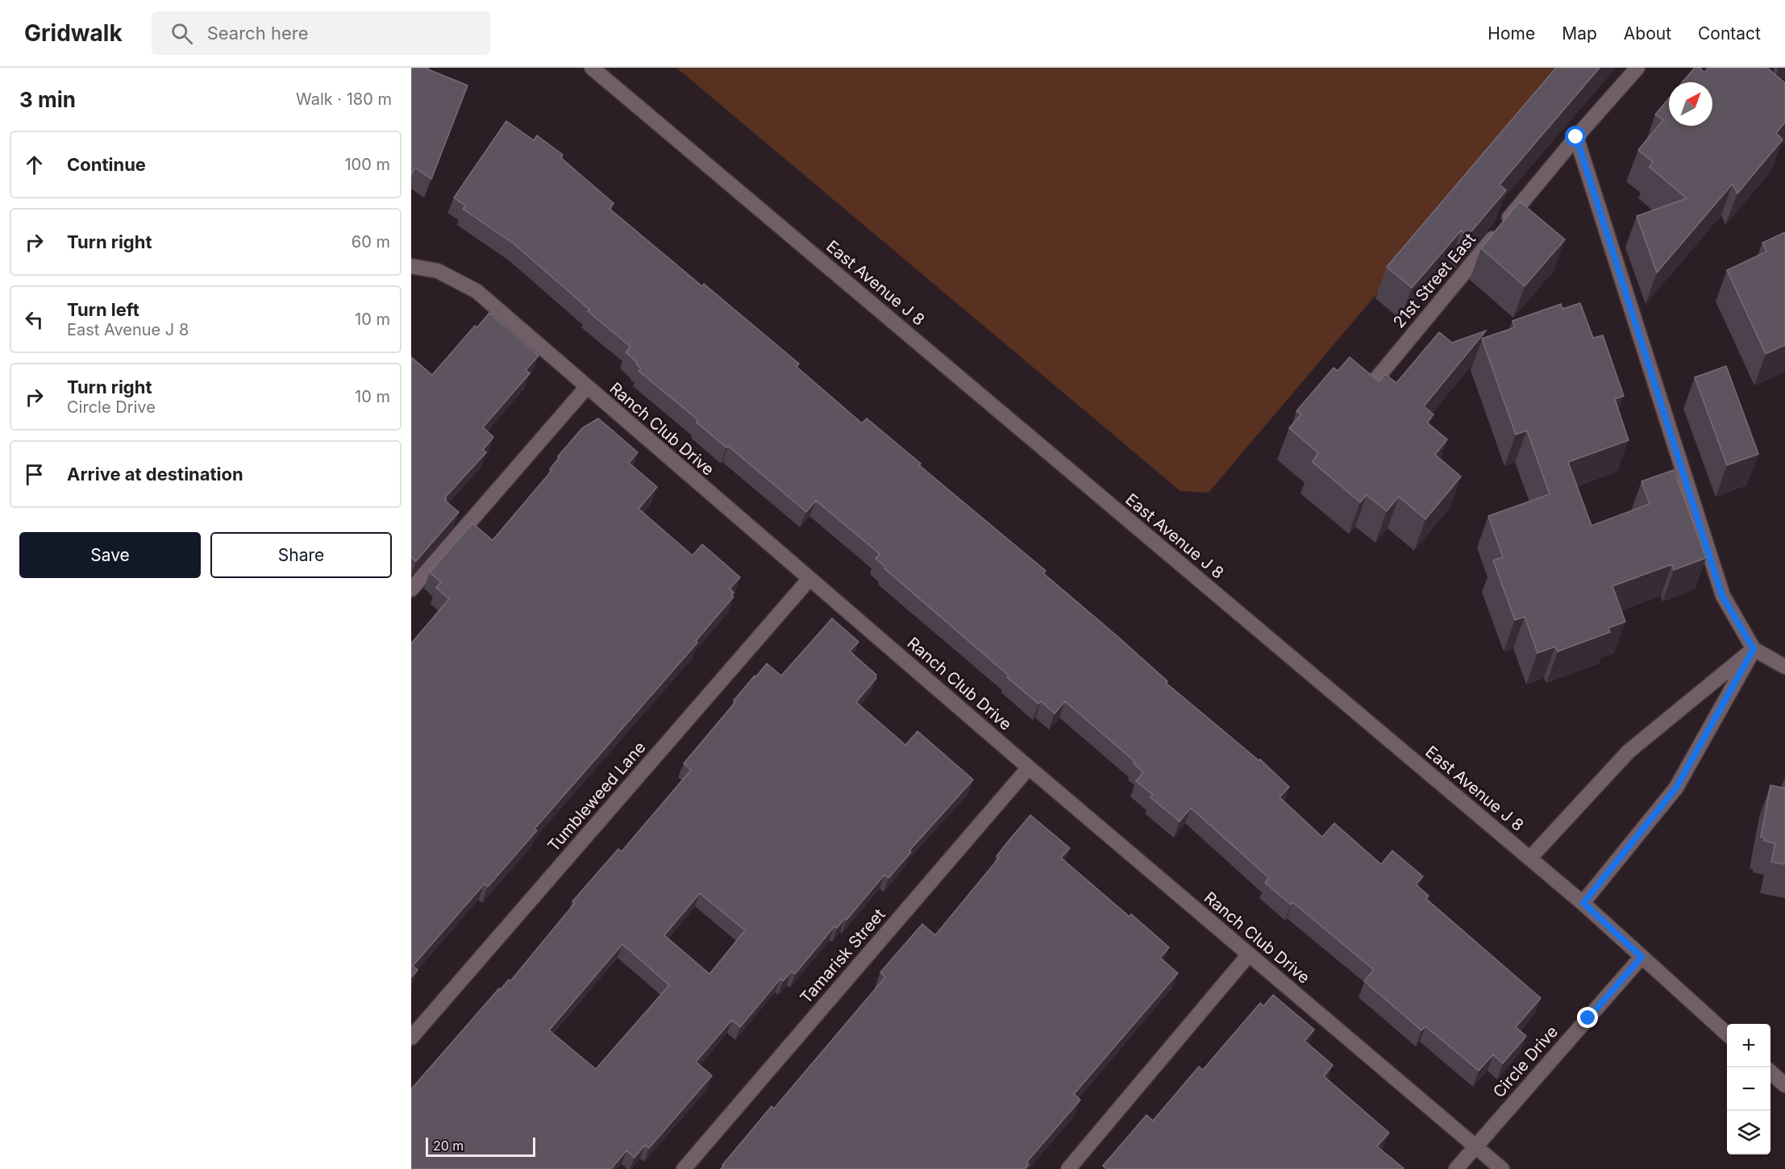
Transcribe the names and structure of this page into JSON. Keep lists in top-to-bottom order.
{
  "streets": {
    "street": [
      "21st Street East",
      "East Avenue J 8",
      "Ranch Club Drive",
      "Tumbleweed Lane",
      "Tamarisk Street",
      "Circle Drive"
    ]
  },
  "crossings": [
    ["East Avenue J 8", "Circle Drive"],
    ["Ranch Club Drive", "Tumbleweed Lane"],
    ["Ranch Club Drive", "Tamarisk Street"],
    ["Ranch Club Drive", "Circle Drive"]
  ],
  "scale_bar": "20 m",
  "north": "top right",
  "page": {
    "header": "Gridwalk",
    "search": "Search here",
    "nav": [
      "Home",
      "Map",
      "About",
      "Contact"
    ],
    "heading": ["3 min", "Walk · 180 m"],
    "list": [
      ["Continue", "100 m"],
      ["Turn right", "60 m"],
      ["Turn left", "East Avenue J 8", "10 m"],
      ["Turn right", "Circle Drive", "10 m"],
      "Arrive at destination"
    ],
    "buttons": ["Save", "Share"],
    "map_buttons": ["+", "−"],
    "scale": "20 m"
  }
}
